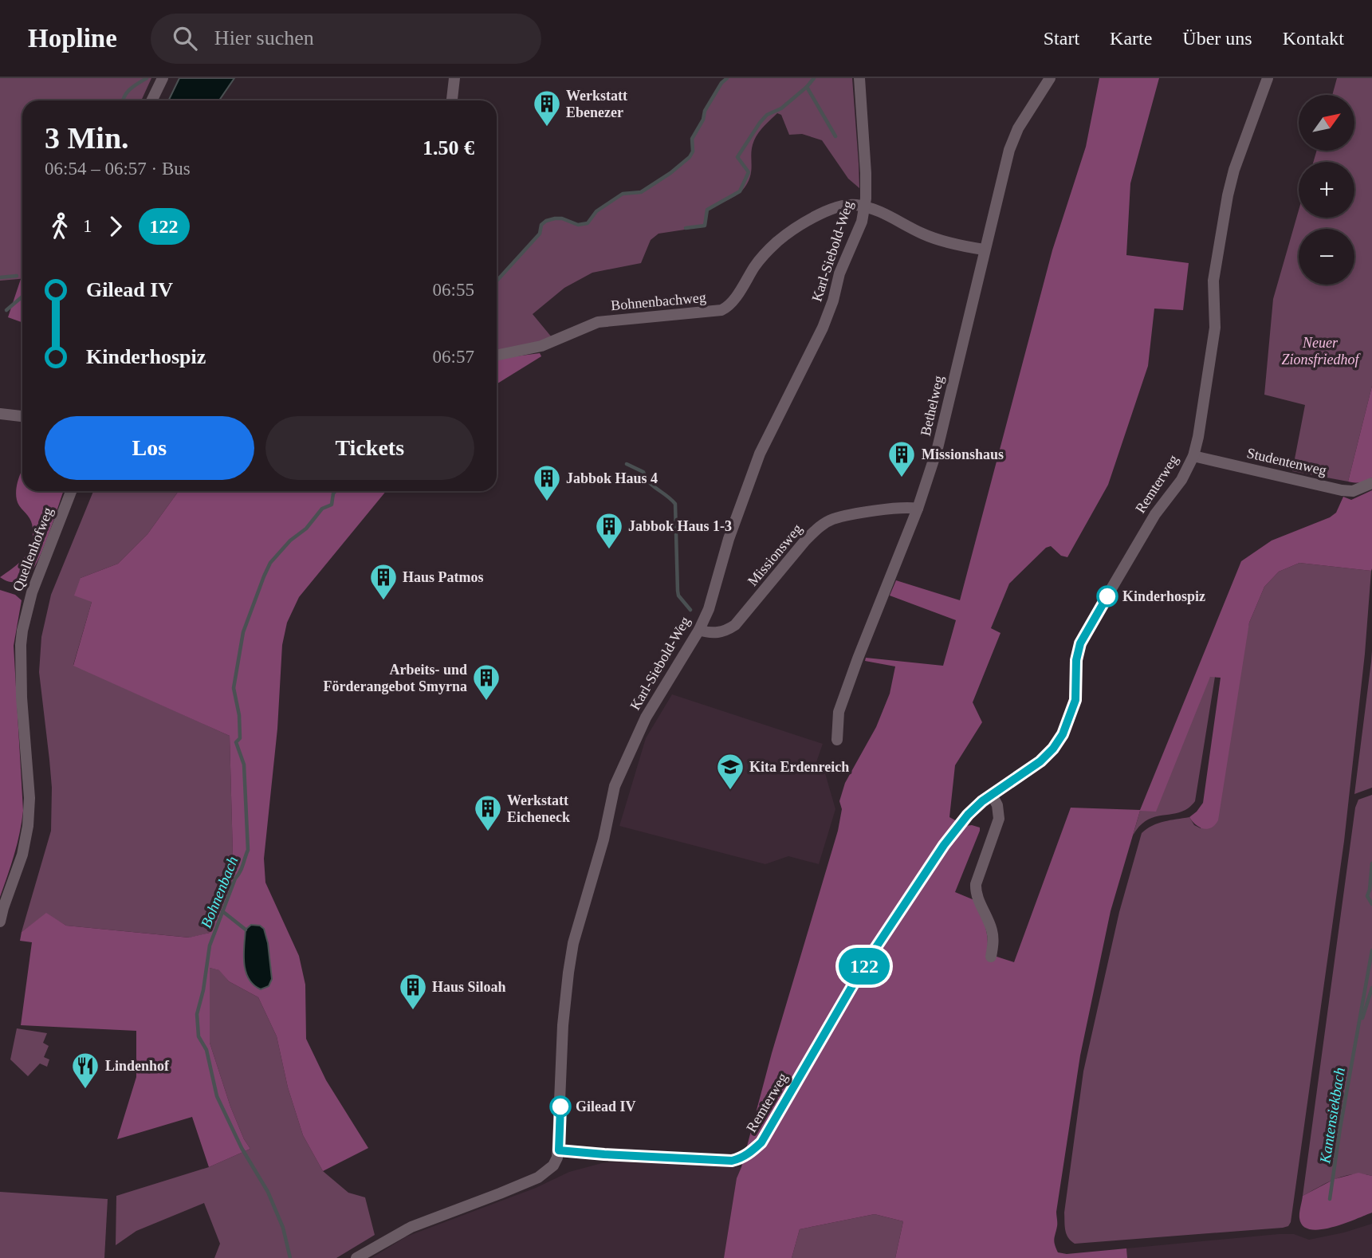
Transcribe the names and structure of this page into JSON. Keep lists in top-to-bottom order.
{
  "streets": {
    "street": [
      "Karl-Siebold-Weg",
      "Bohnenbachweg",
      "Bethelweg",
      "Studentenweg",
      "Remterweg",
      "Quellenhofweg",
      "Missionsweg"
    ]
  },
  "crossings": [
    ["Karl-Siebold-Weg", "Bohnenbachweg"],
    ["Karl-Siebold-Weg", "Remterweg"],
    ["Karl-Siebold-Weg", "Missionsweg"],
    ["Bohnenbachweg", "Bethelweg"],
    ["Bethelweg", "Missionsweg"],
    ["Studentenweg", "Remterweg"]
  ],
  "water": ["Bohnenbach", "Kantensiekbach"],
  "parks": ["Neuer Zionsfriedhof"],
  "places": {
    "building": [
      "Werkstatt Ebenezer",
      "Missionshaus",
      "Jabbok Haus 4",
      "Jabbok Haus 1-3",
      "Haus Patmos",
      "Arbeits- und Förderangebot Smyrna",
      "Werkstatt Eicheneck",
      "Haus Siloah"
    ],
    "other": ["Kinderhospiz", "Gilead IV"],
    "school or university": ["Kita Erdenreich"],
    "restaurant": ["Lindenhof"]
  },
  "lines": ["bus line 122"],
  "north": "top right",
  "page": {
    "header": "Hopline",
    "search": "Hier suchen",
    "nav": [
      "Start",
      "Karte",
      "Über uns",
      "Kontakt"
    ],
    "on_map": "122",
    "map_buttons": ["+", "−"],
    "heading": ["3 Min.", "06:54 – 06:57 · Bus", "1.50 €"],
    "legs": ["1", "122"],
    "list": [
      {
        "name": "Gilead IV",
        "value": "06:55"
      },
      {
        "name": "Kinderhospiz",
        "value": "06:57"
      }
    ],
    "buttons": ["Los", "Tickets"]
  }
}
